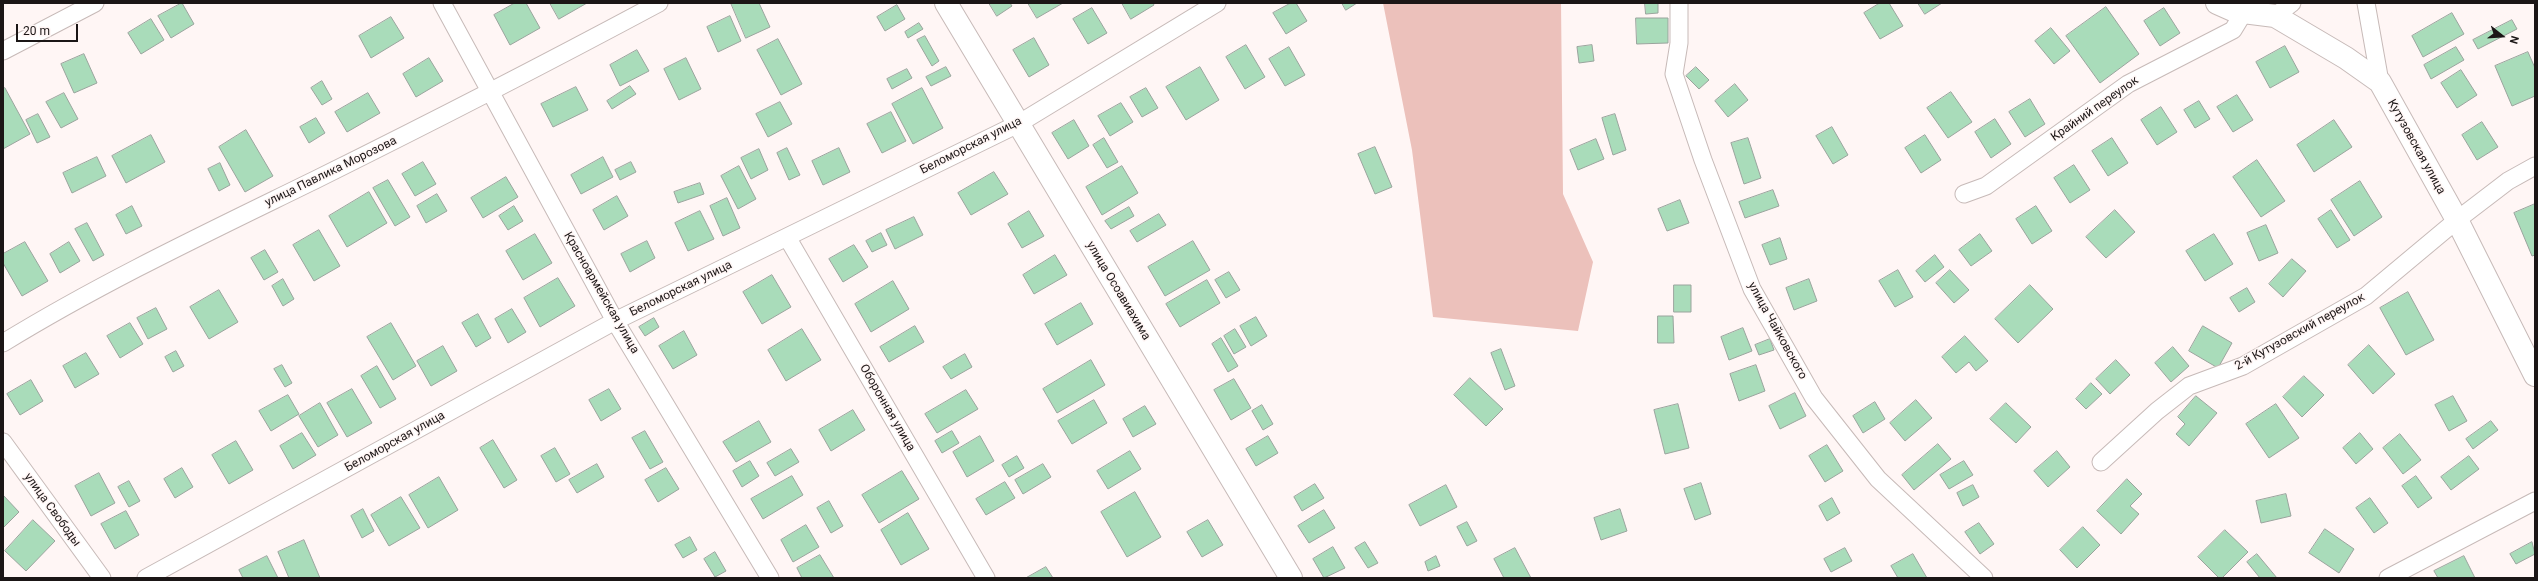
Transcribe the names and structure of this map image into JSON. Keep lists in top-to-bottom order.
{
  "streets": {
    "street": [
      "Крайний переулок",
      "Беломорская улица",
      "Кутузовская улица",
      "улица Павлика Морозова",
      "улица Осоавиахима",
      "Красноармейская улица",
      "улица Чайковского",
      "2-й Кутузовский переулок",
      "Оборонная улица",
      "улица Свободы"
    ]
  },
  "crossings": [
    ["Крайний переулок", "Кутузовская улица"],
    ["Беломорская улица", "улица Осоавиахима"],
    ["Беломорская улица", "Красноармейская улица"],
    ["Беломорская улица", "Оборонная улица"],
    ["Кутузовская улица", "2-й Кутузовский переулок"],
    ["улица Павлика Морозова", "Красноармейская улица"]
  ],
  "scale_bar": "20 m",
  "north": "right"
}
